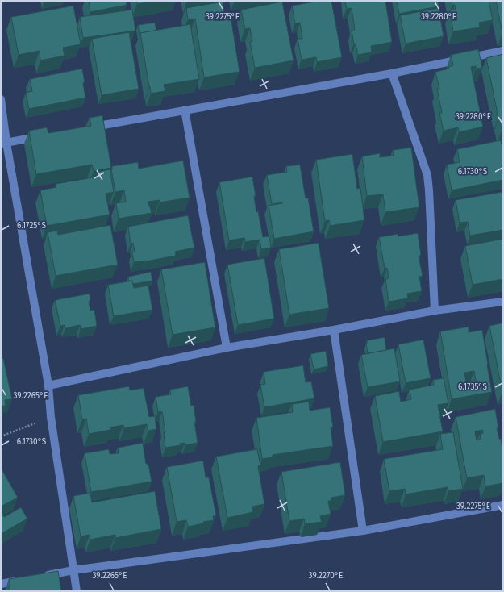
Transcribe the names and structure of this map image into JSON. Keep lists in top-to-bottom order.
{
  "coordinates": [
    "39.2275°E",
    "39.2280°E",
    "6.1730°S",
    "6.1725°S",
    "6.1735°S",
    "39.2265°E",
    "39.2270°E"
  ]
}
